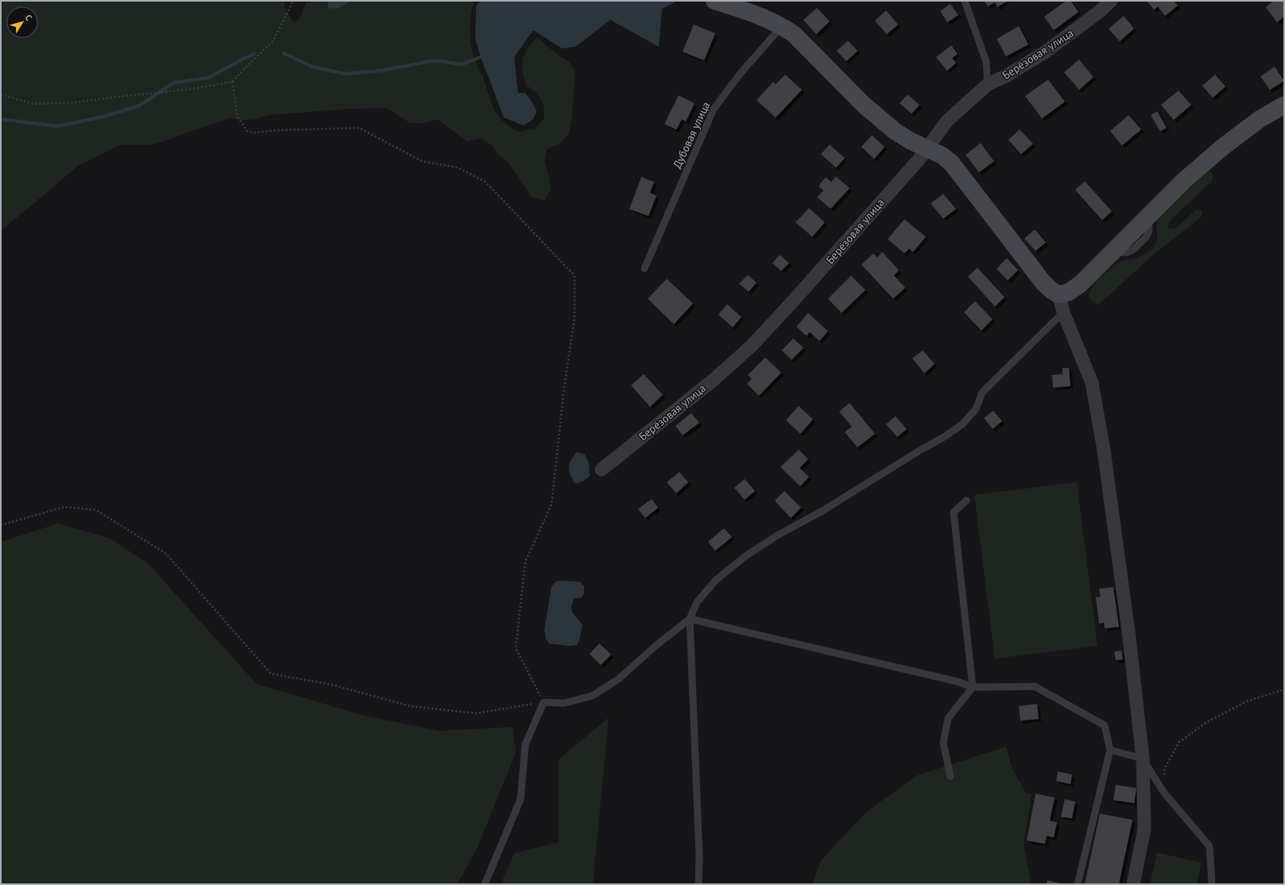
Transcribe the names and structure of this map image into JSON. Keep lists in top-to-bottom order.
{
  "streets": {
    "street": ["Берёзовая улица"],
    "lane": ["Дубовая улица"]
  },
  "north": "top right"
}
